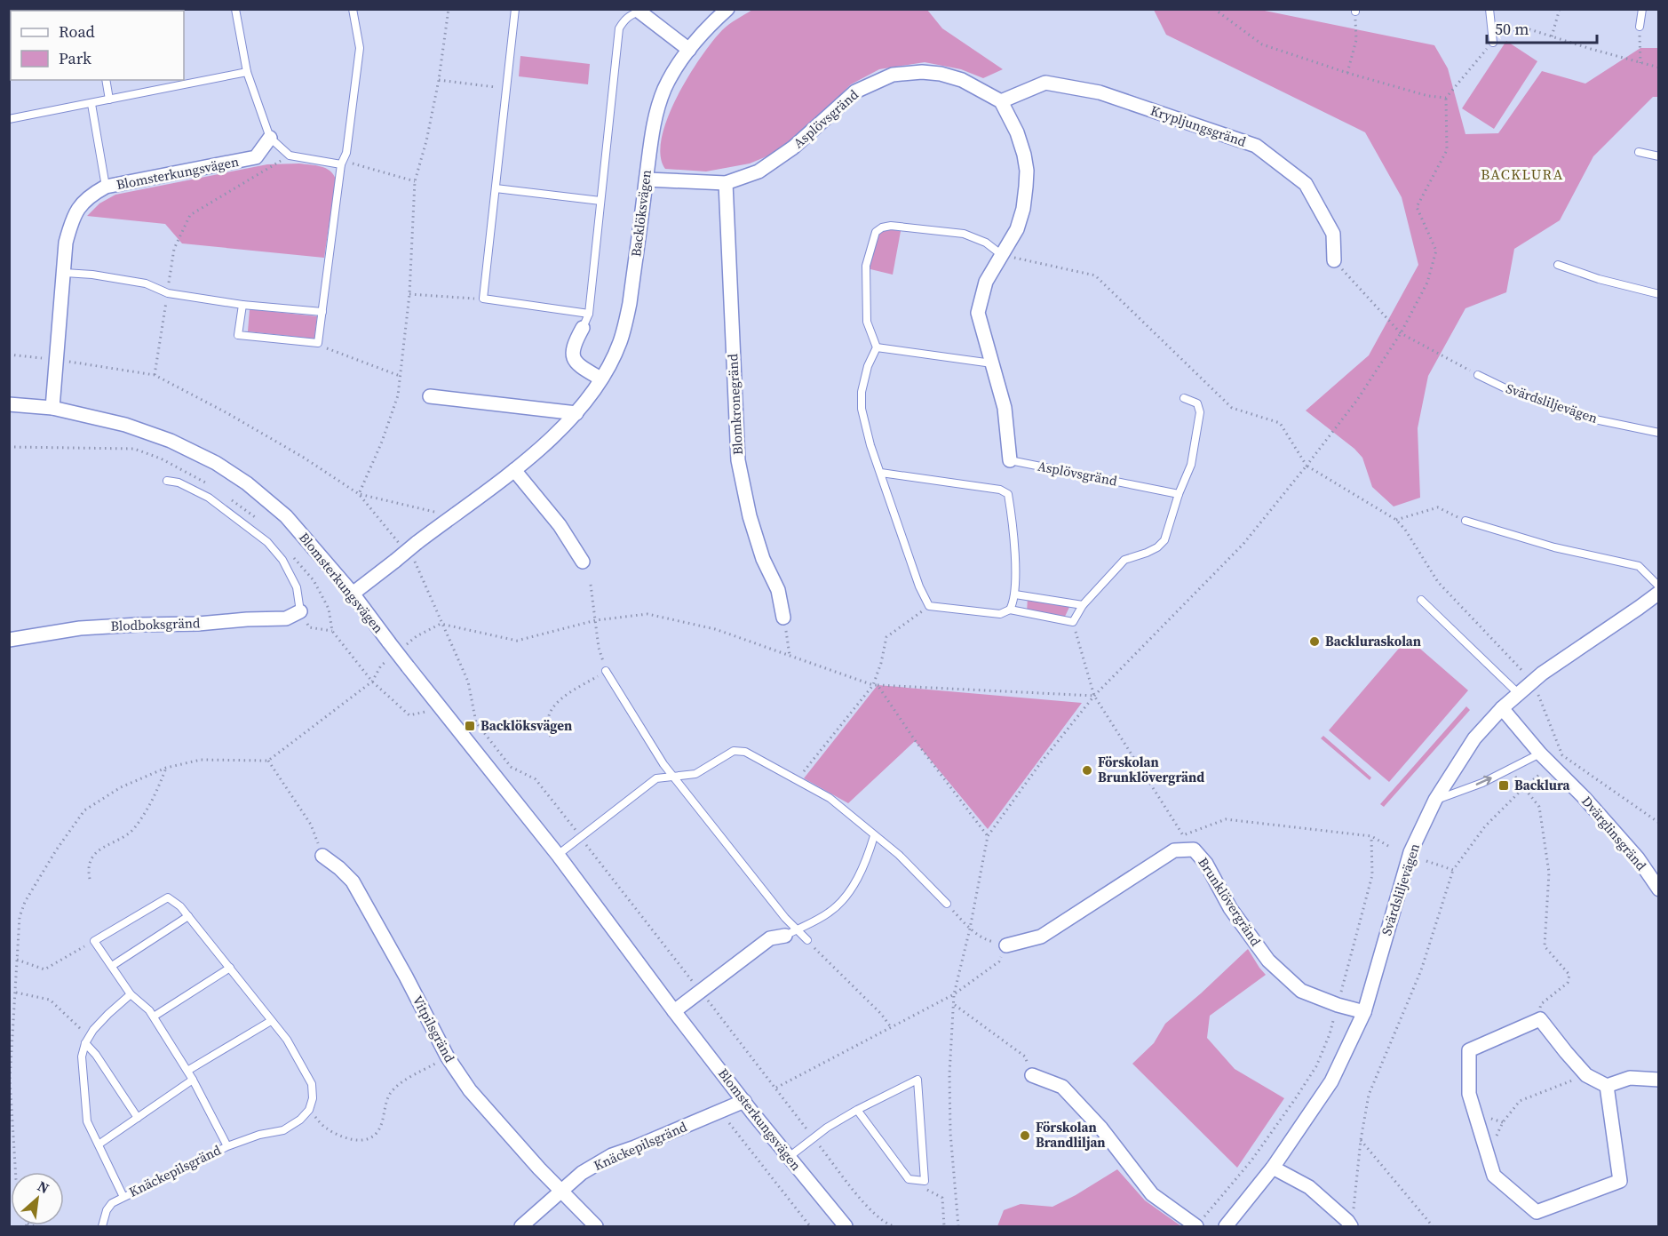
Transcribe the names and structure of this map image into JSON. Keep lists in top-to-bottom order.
{
  "streets": {
    "street": [
      "Asplövsgränd",
      "Krypljungsgränd",
      "Blomsterkungsvägen",
      "Backlöksvägen",
      "Svärdsliljevägen",
      "Blomkronegränd",
      "Blodboksgränd",
      "Dvärglinsgränd",
      "Brunklövergränd",
      "Vitpilsgränd",
      "Knäckepilsgränd"
    ]
  },
  "crossings": [
    ["Asplövsgränd", "Krypljungsgränd"],
    ["Asplövsgränd", "Backlöksvägen"],
    ["Asplövsgränd", "Blomkronegränd"],
    ["Blomsterkungsvägen", "Backlöksvägen"],
    ["Blomsterkungsvägen", "Knäckepilsgränd"],
    ["Svärdsliljevägen", "Dvärglinsgränd"],
    ["Svärdsliljevägen", "Brunklövergränd"],
    ["Vitpilsgränd", "Knäckepilsgränd"]
  ],
  "districts": ["BACKLURA"],
  "places": {
    "other": ["Backluraskolan", "Förskolan Brunklövergränd", "Förskolan Brandliljan"],
    "transit": ["Backlöksvägen", "Backlura"]
  },
  "legend": ["Road", "Park"],
  "scale_bar": "50 m",
  "north": "top right"
}
